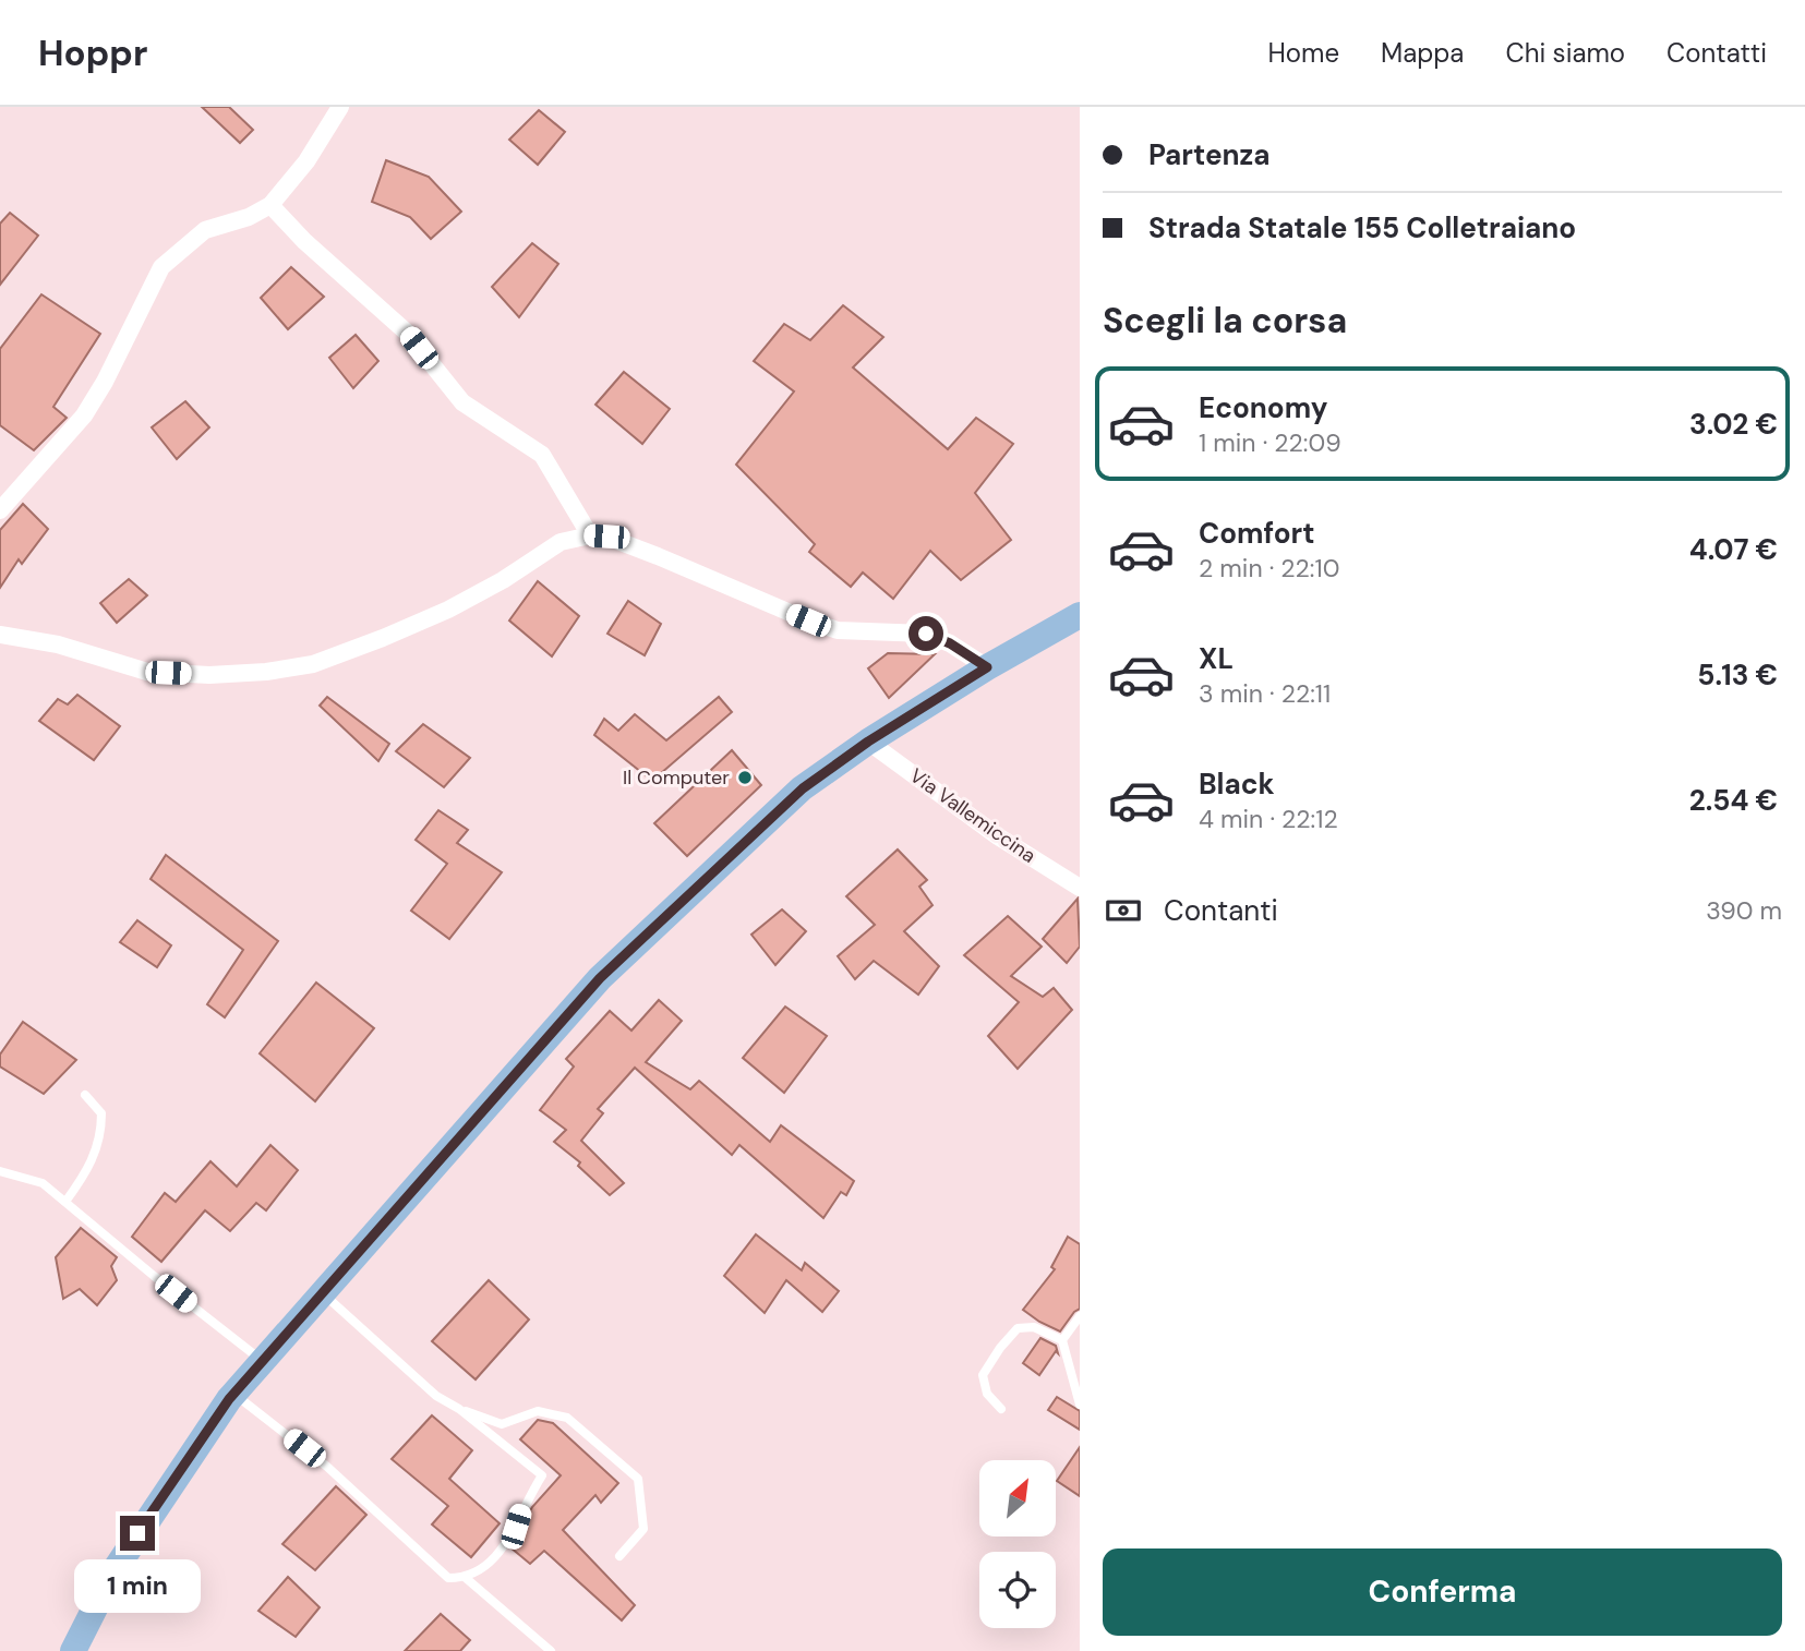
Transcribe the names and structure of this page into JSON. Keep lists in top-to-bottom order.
{
  "streets": {
    "street": ["Via Vallemiccina"]
  },
  "places": ["Il Computer"],
  "north": "top right",
  "page": {
    "header": "Hoppr",
    "nav": [
      "Home",
      "Mappa",
      "Chi siamo",
      "Contatti"
    ],
    "banner": ["Partenza", "Strada Statale 155 Colletraiano"],
    "heading": "Scegli la corsa",
    "list": [
      {
        "name": "Economy",
        "note": "1 min · 22:09",
        "value": "3.02 €"
      },
      {
        "name": "Comfort",
        "note": "2 min · 22:10",
        "value": "4.07 €"
      },
      {
        "name": "XL",
        "note": "3 min · 22:11",
        "value": "5.13 €"
      },
      {
        "name": "Black",
        "note": "4 min · 22:12",
        "value": "2.54 €"
      }
    ],
    "pay": ["Contanti", "390 m"],
    "buttons": "Conferma",
    "bubble": "1 min"
  }
}
